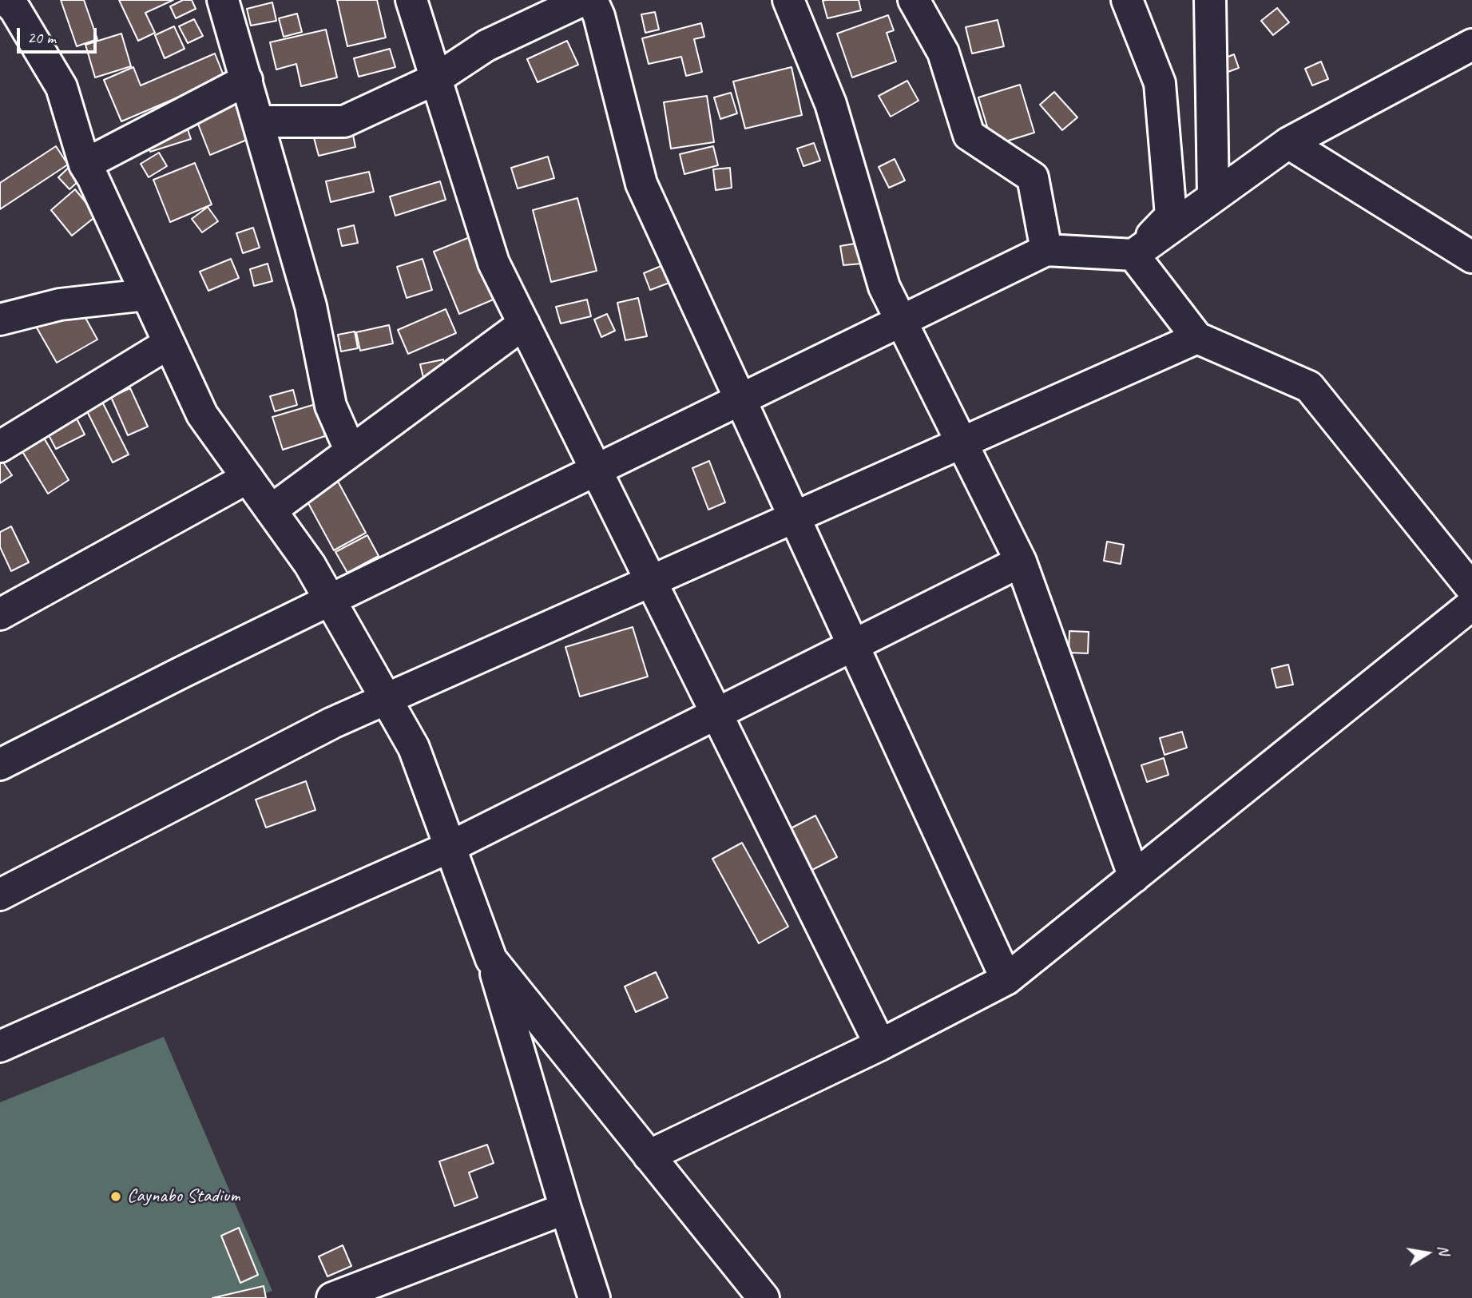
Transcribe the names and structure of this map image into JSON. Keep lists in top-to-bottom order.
{
  "places": ["Caynabo Stadium"],
  "scale_bar": "20 m",
  "north": "right"
}
